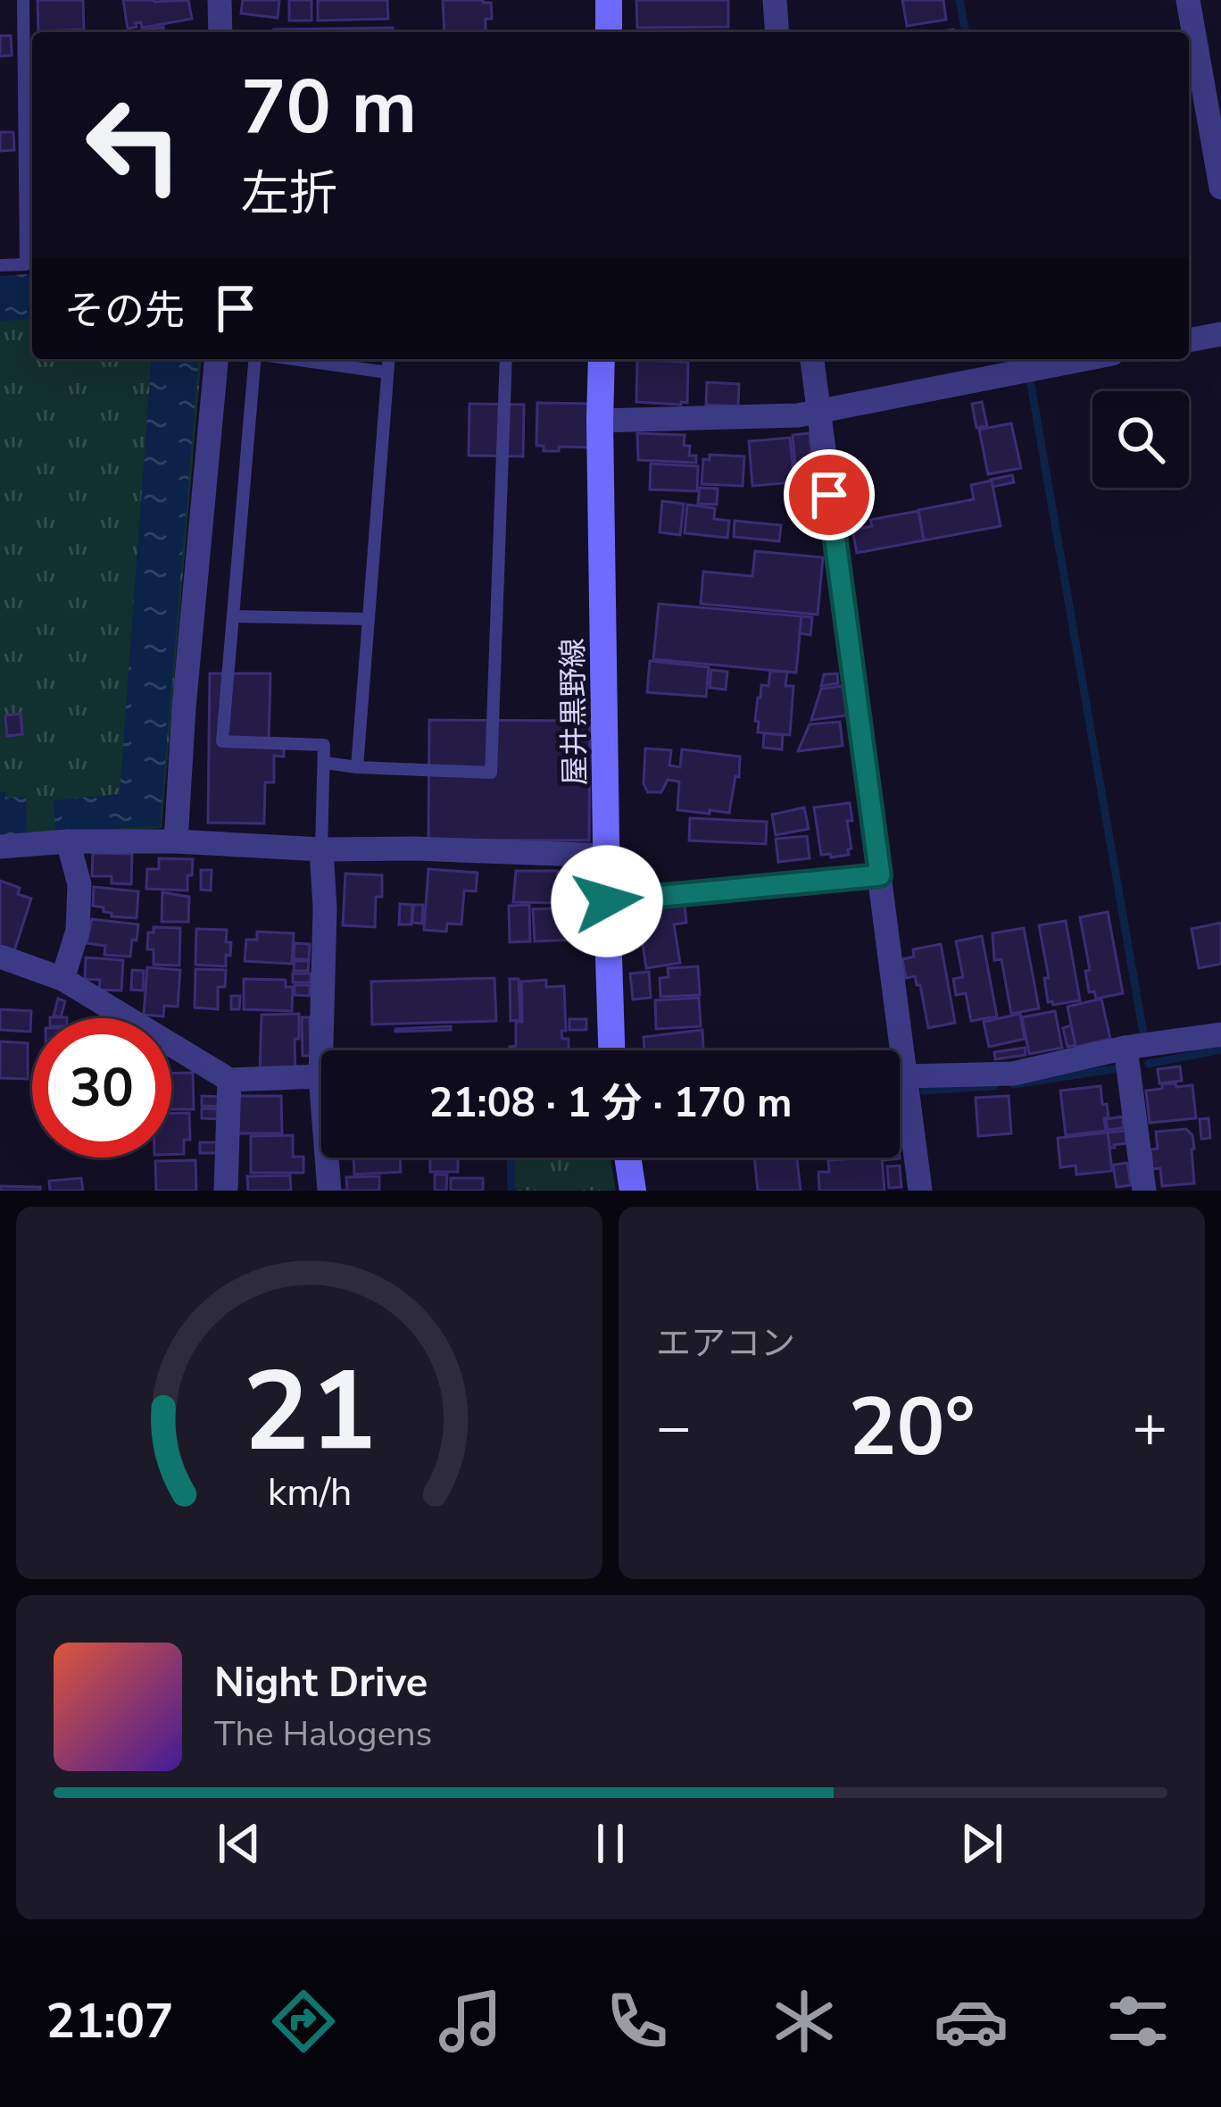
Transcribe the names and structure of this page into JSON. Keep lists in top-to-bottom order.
{
  "streets": {
    "main road": ["屋井黒野線"]
  },
  "page": {
    "turn": ["70 m", "左折"],
    "then": "その先",
    "limit": "30",
    "trip": "21:08 · 1 分 · 170 m",
    "tile": "エアコン",
    "heat": ["−", "20°", "+"],
    "song": ["Night Drive", "The Halogens"],
    "tabs": "21:07",
    "gauge": ["21", "km/h"]
  }
}
